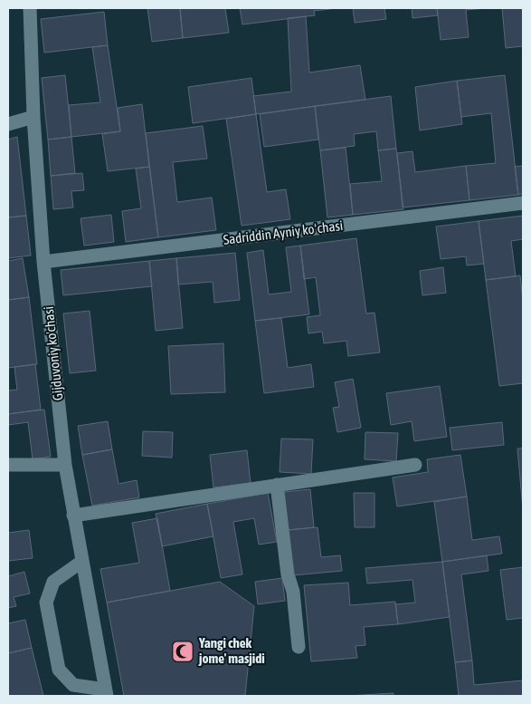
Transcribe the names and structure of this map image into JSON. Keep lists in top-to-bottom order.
{
  "streets": {
    "street": ["Sadriddin Ayniy koʻchasi", "Gijduvoniy ko'chasi"]
  },
  "crossings": [
    ["Sadriddin Ayniy koʻchasi", "Gijduvoniy ko'chasi"]
  ],
  "places": {
    "mosque": ["Yangi chek jome' masjidi"]
  }
}
